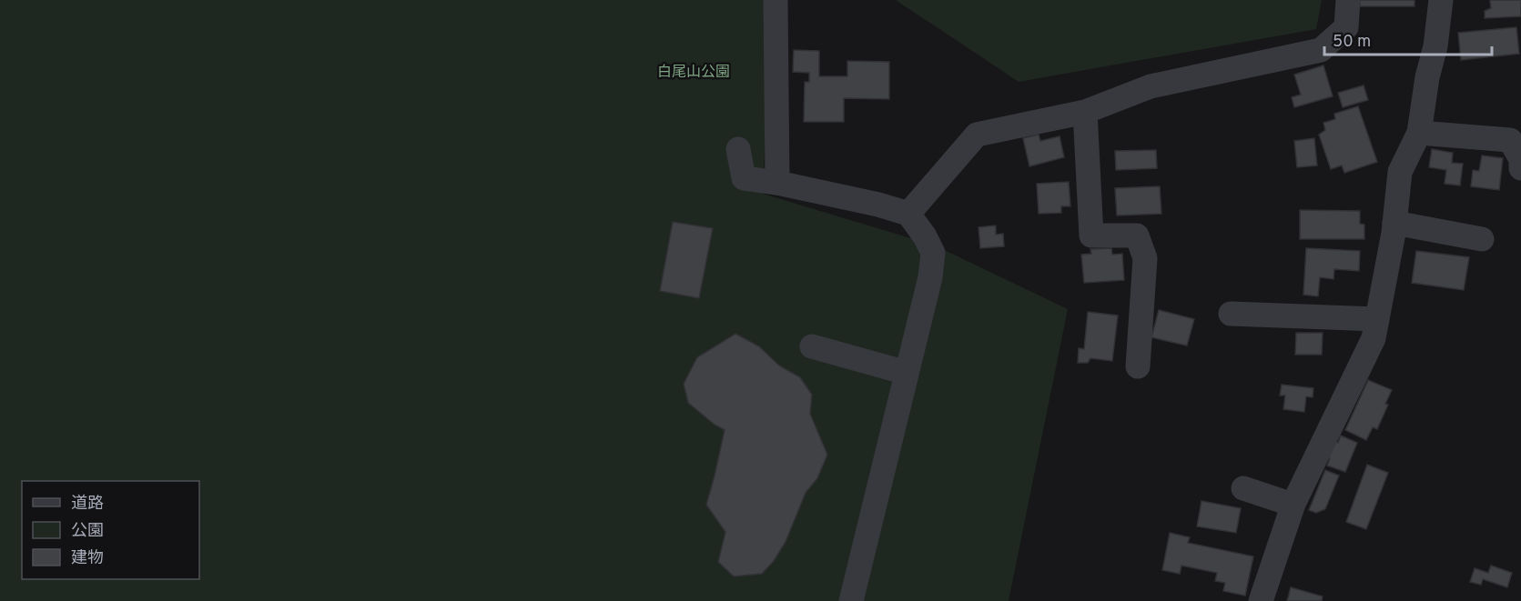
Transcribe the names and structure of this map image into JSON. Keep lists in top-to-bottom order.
{
  "parks": ["白尾山公園"],
  "legend": ["道路", "公園", "建物"],
  "scale_bar": "50 m"
}
